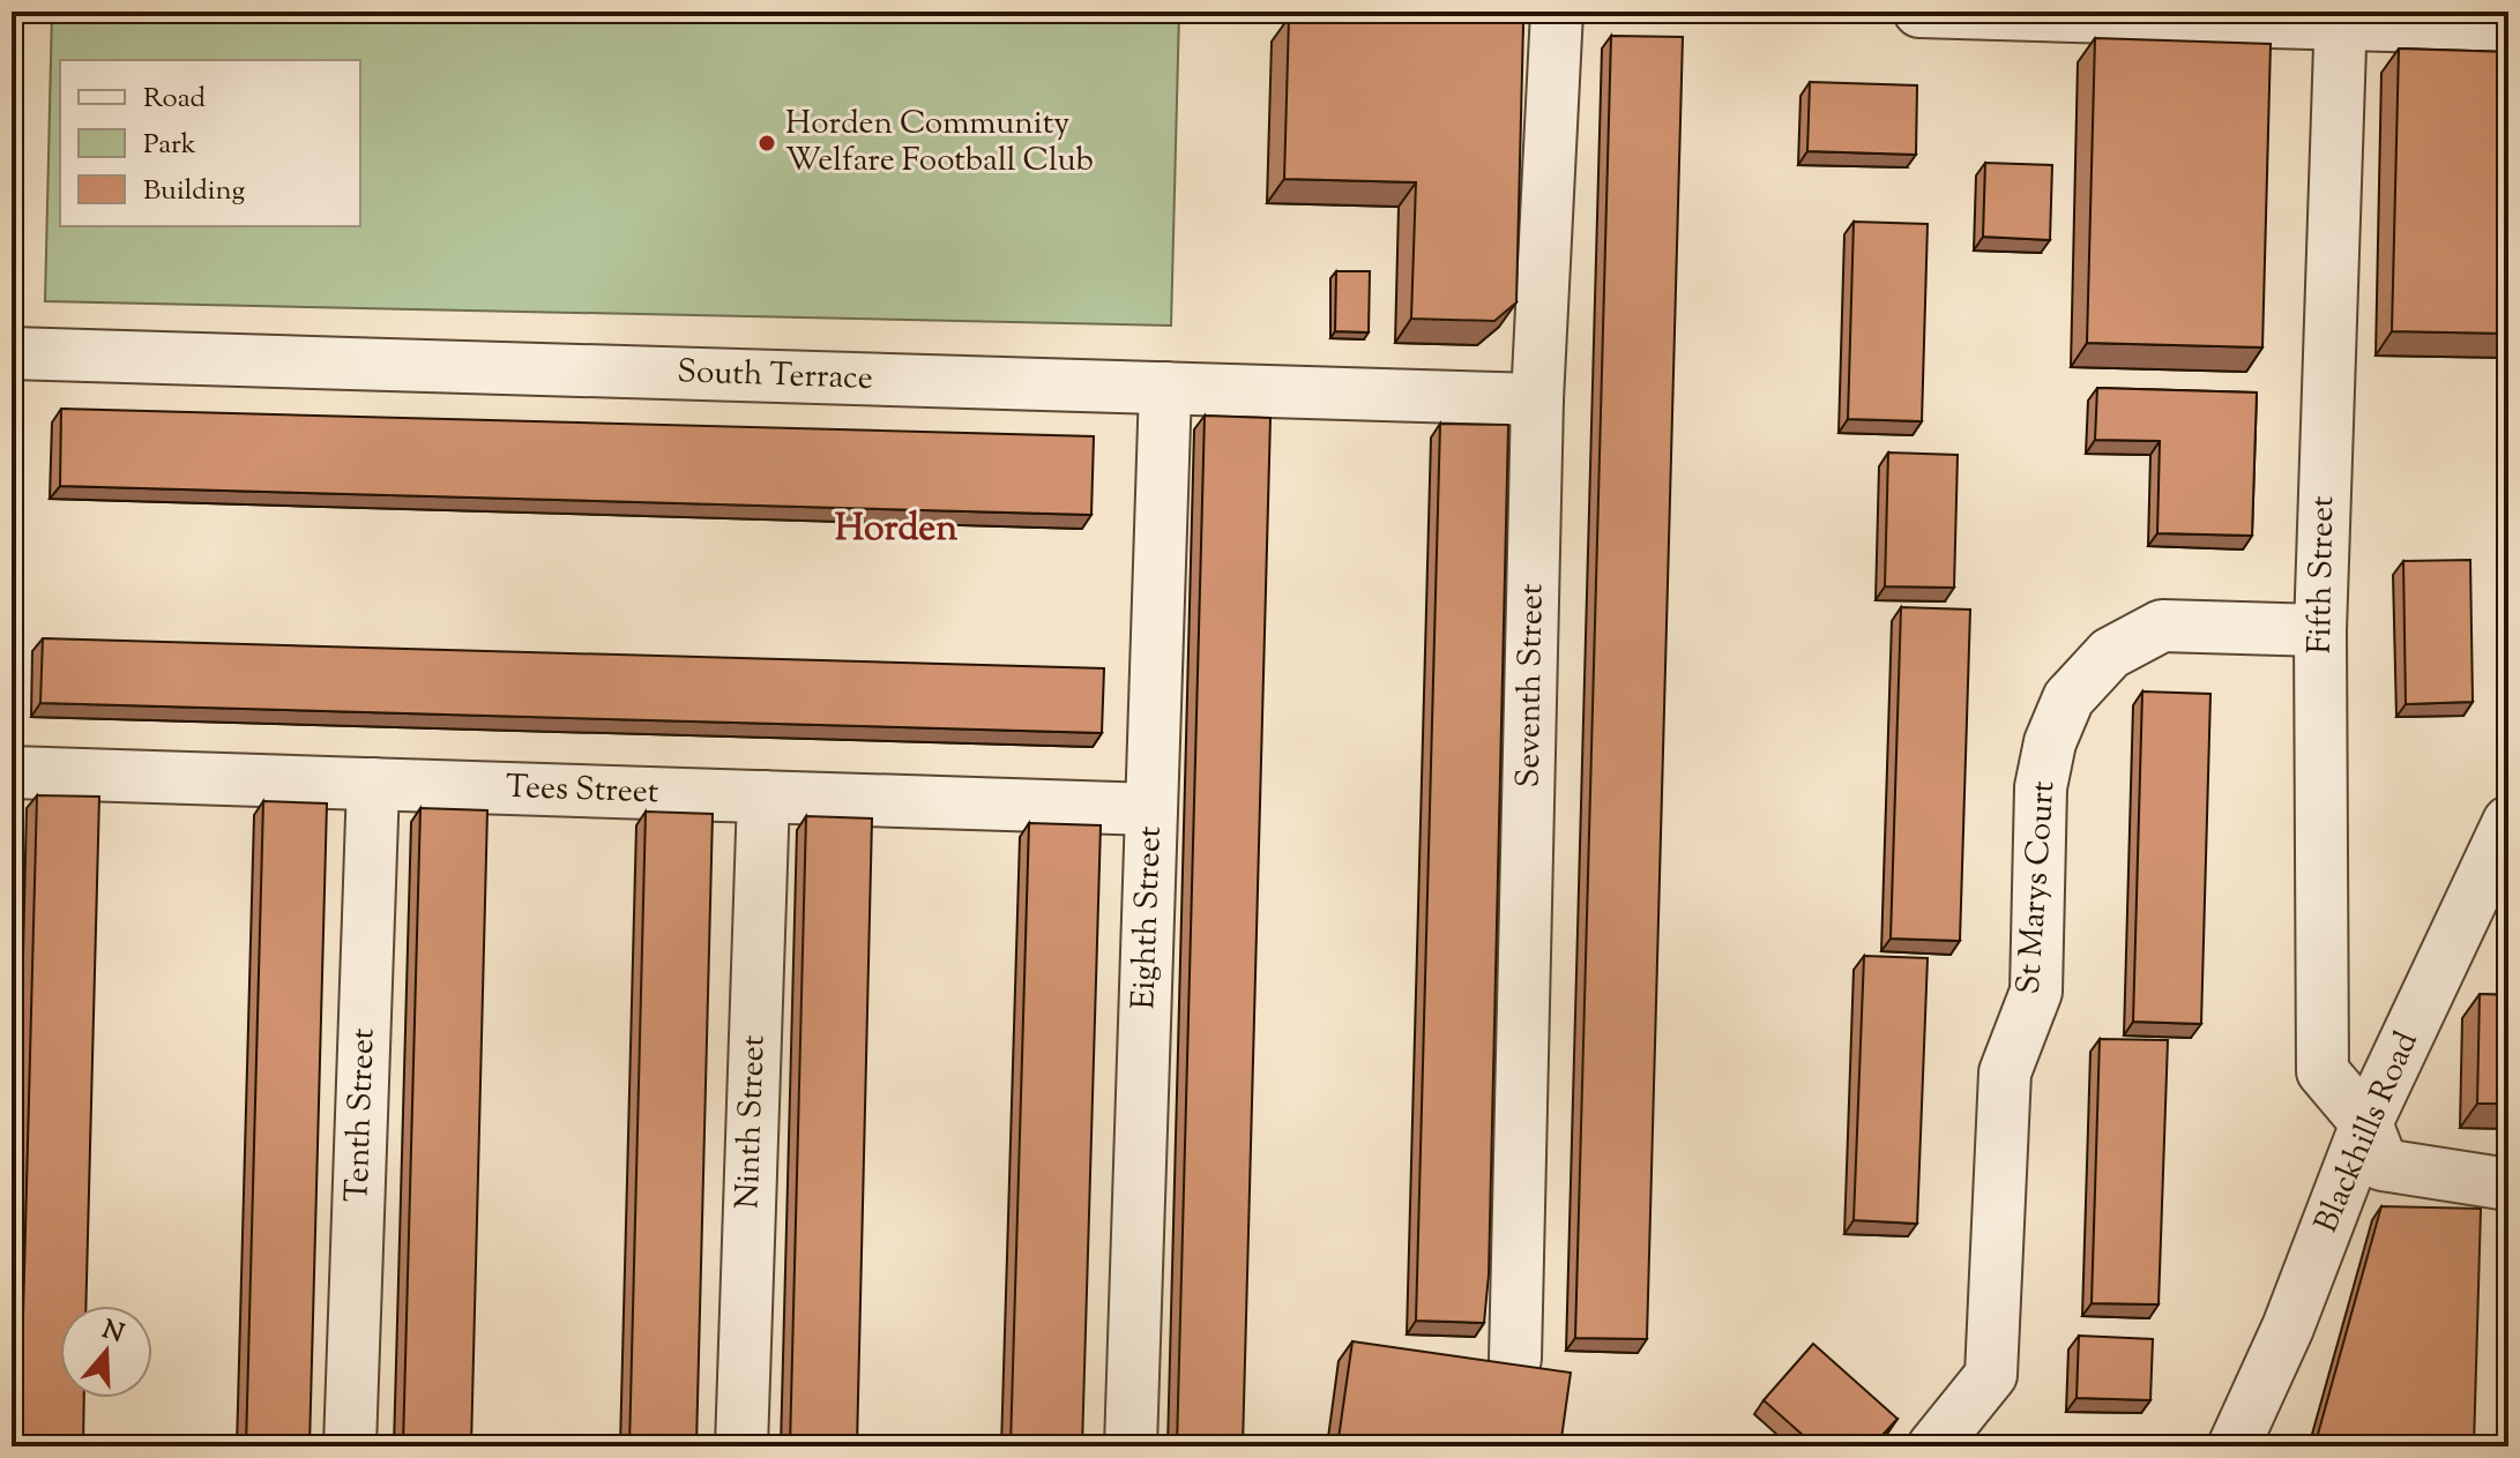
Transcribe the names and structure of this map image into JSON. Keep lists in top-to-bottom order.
{
  "streets": {
    "street": [
      "South Terrace",
      "Fifth Street",
      "Seventh Street",
      "Tees Street",
      "St Marys Court",
      "Eighth Street",
      "Tenth Street",
      "Ninth Street",
      "Blackhills Road"
    ]
  },
  "crossings": [
    ["South Terrace", "Seventh Street"],
    ["South Terrace", "Eighth Street"],
    ["Fifth Street", "St Marys Court"],
    ["Fifth Street", "Blackhills Road"],
    ["Tees Street", "Eighth Street"],
    ["Tees Street", "Tenth Street"],
    ["Tees Street", "Ninth Street"]
  ],
  "districts": ["Horden"],
  "places": ["Horden Community Welfare Football Club"],
  "legend": ["Road", "Park", "Building"],
  "north": "top"
}
